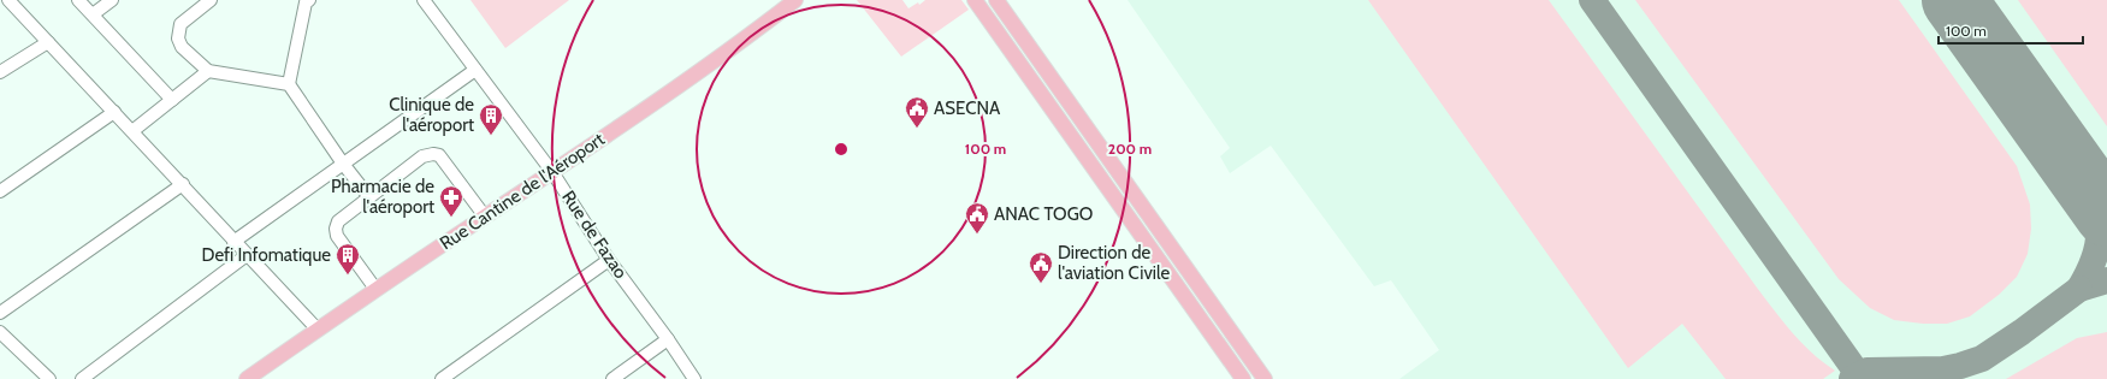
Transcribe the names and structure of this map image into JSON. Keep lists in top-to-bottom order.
{
  "streets": {
    "main road": ["Rue Cantine de l'Aéroport"],
    "street": ["Rue de Fazao"]
  },
  "crossings": [
    ["Rue Cantine de l'Aéroport", "Rue de Fazao"]
  ],
  "places": {
    "public building": ["ASECNA", "ANAC TOGO", "Direction de l'aviation Civile"],
    "building": ["Clinique de l'aéroport", "Defi Infomatique"],
    "pharmacy": ["Pharmacie de l'aéroport"]
  },
  "scale_bar": "100 m",
  "rings": ["100 m", "200 m"]
}
